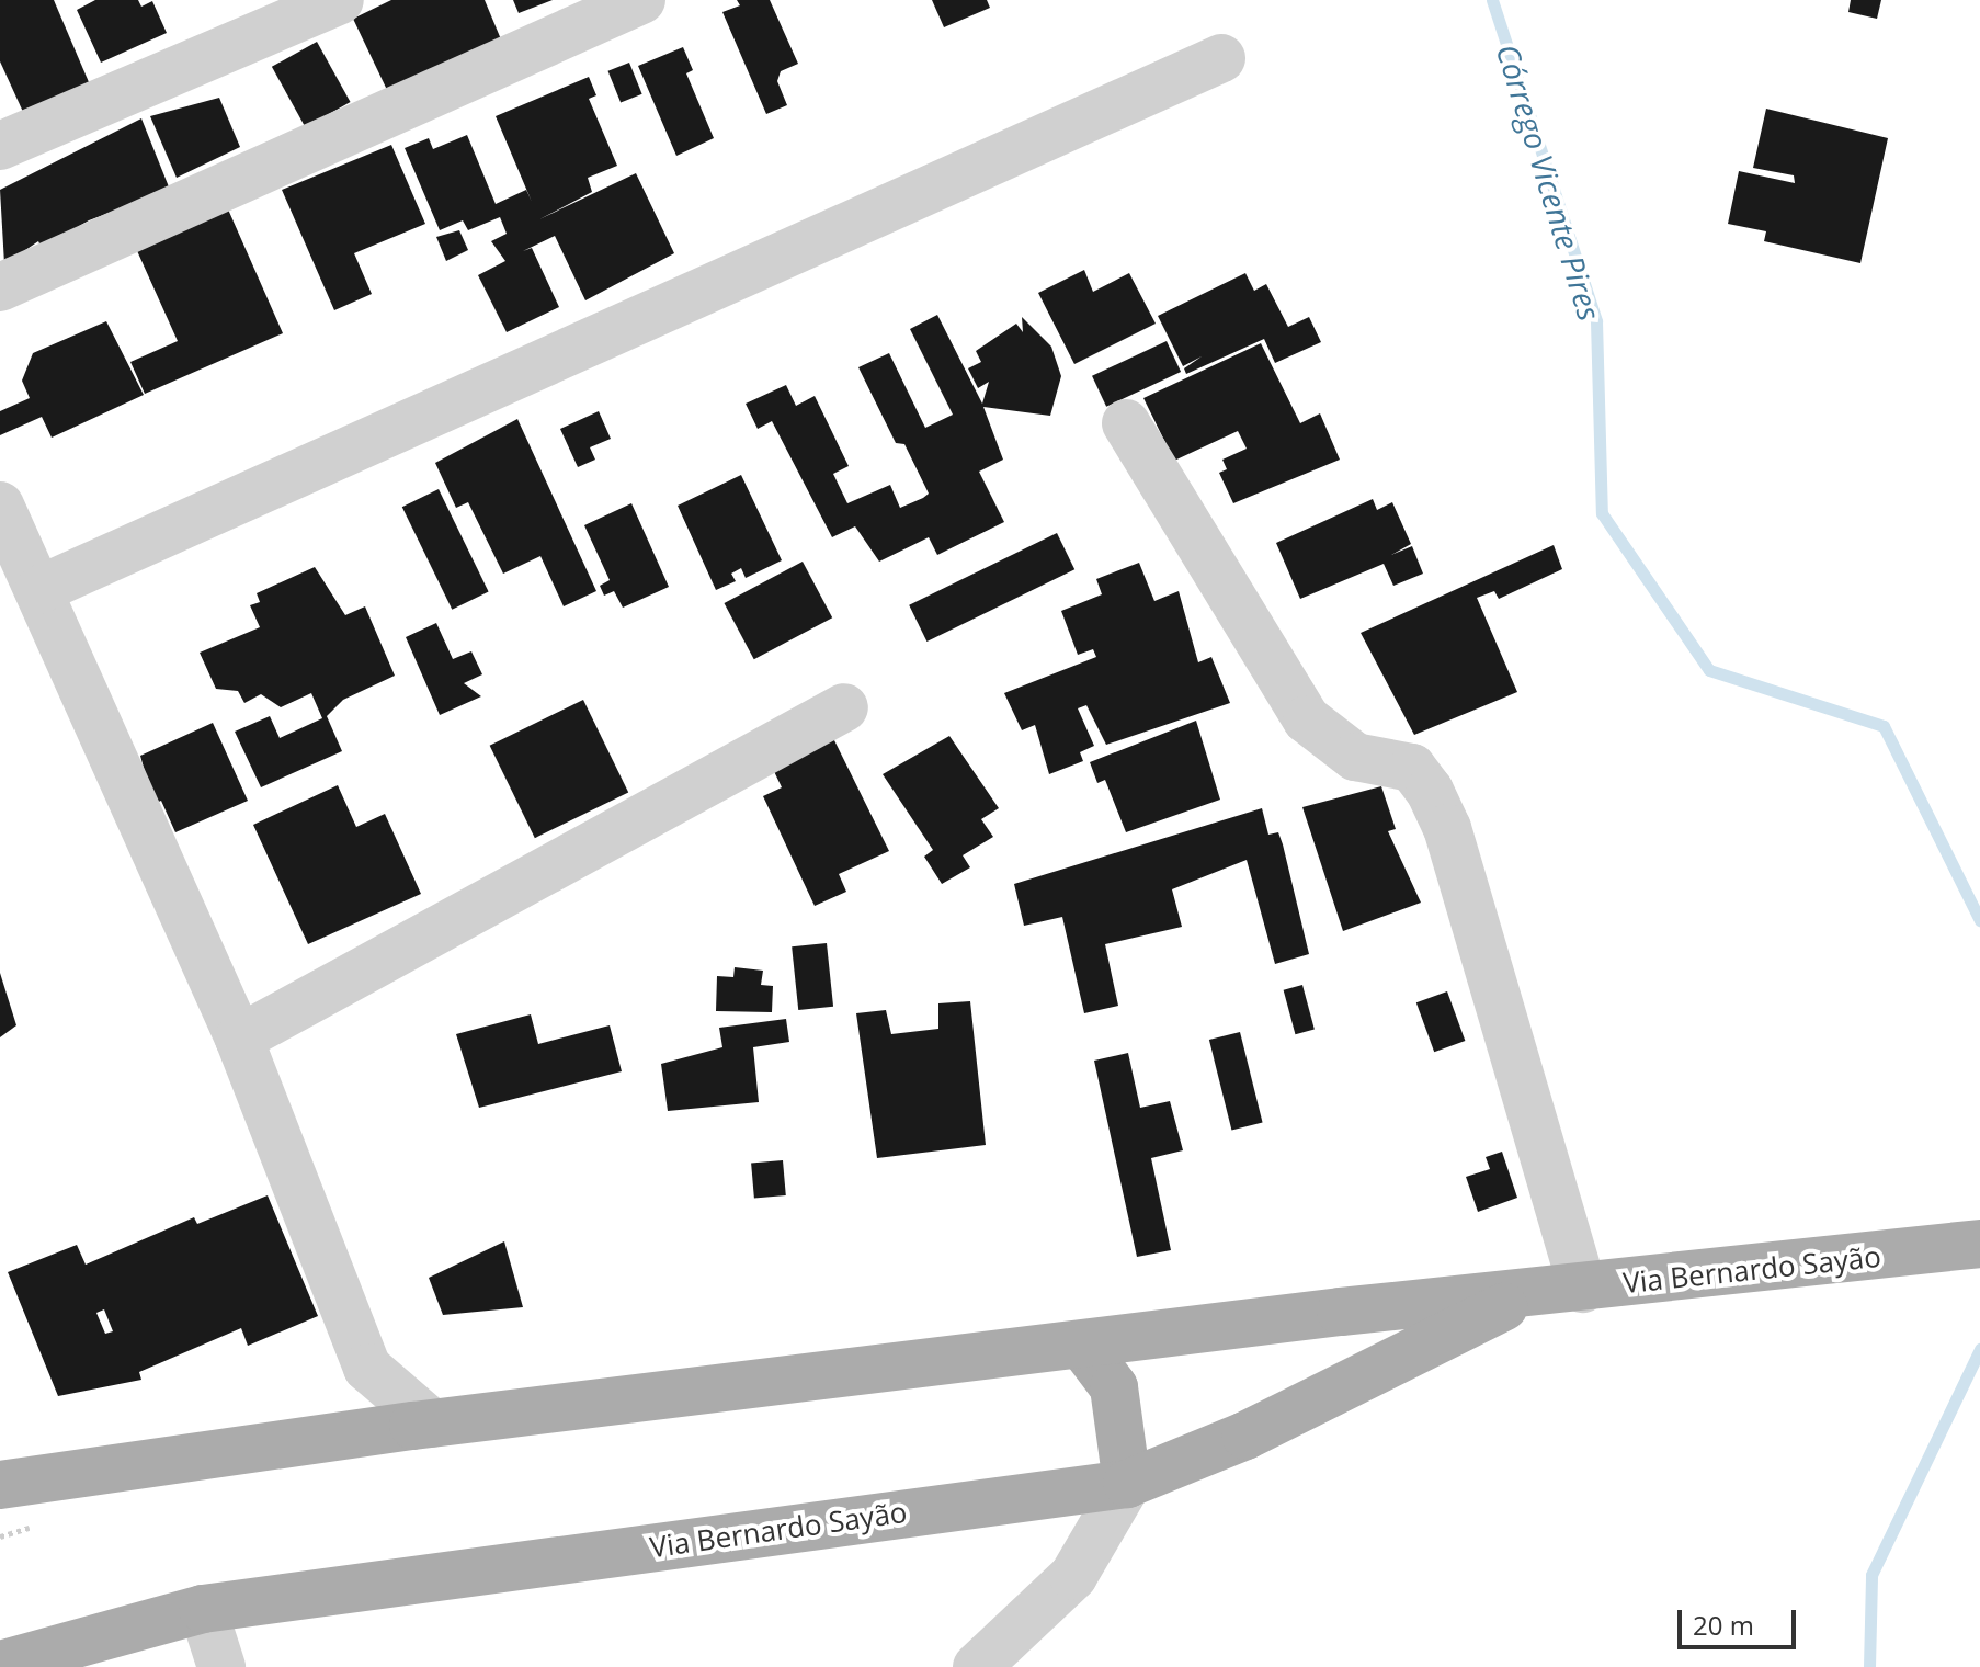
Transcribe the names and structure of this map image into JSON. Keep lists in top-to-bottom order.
{
  "streets": {
    "main road": ["Via Bernardo Sayão"]
  },
  "water": ["Córrego Vicente Pires"],
  "scale_bar": "20 m"
}
